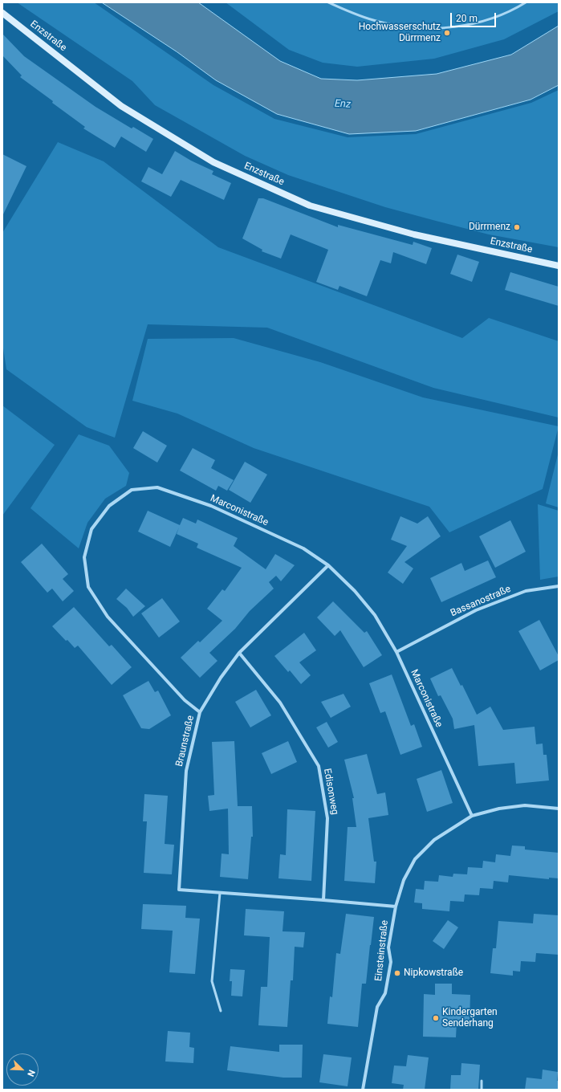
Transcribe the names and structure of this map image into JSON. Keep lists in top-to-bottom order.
{
  "streets": {
    "main road": ["Enzstraße"],
    "street": [
      "Marconistraße",
      "Bassanostraße",
      "Braunstraße",
      "Edisonweg",
      "Einsteinstraße"
    ]
  },
  "crossings": [
    ["Marconistraße", "Bassanostraße"],
    ["Marconistraße", "Braunstraße"],
    ["Marconistraße", "Einsteinstraße"],
    ["Braunstraße", "Edisonweg"]
  ],
  "water": ["Enz"],
  "places": [
    "Hochwasserschutz Dürrmenz",
    "Dürrmenz",
    "Nipkowstraße",
    "Kindergarten Senderhang"
  ],
  "scale_bar": "20 m",
  "north": "bottom right"
}
